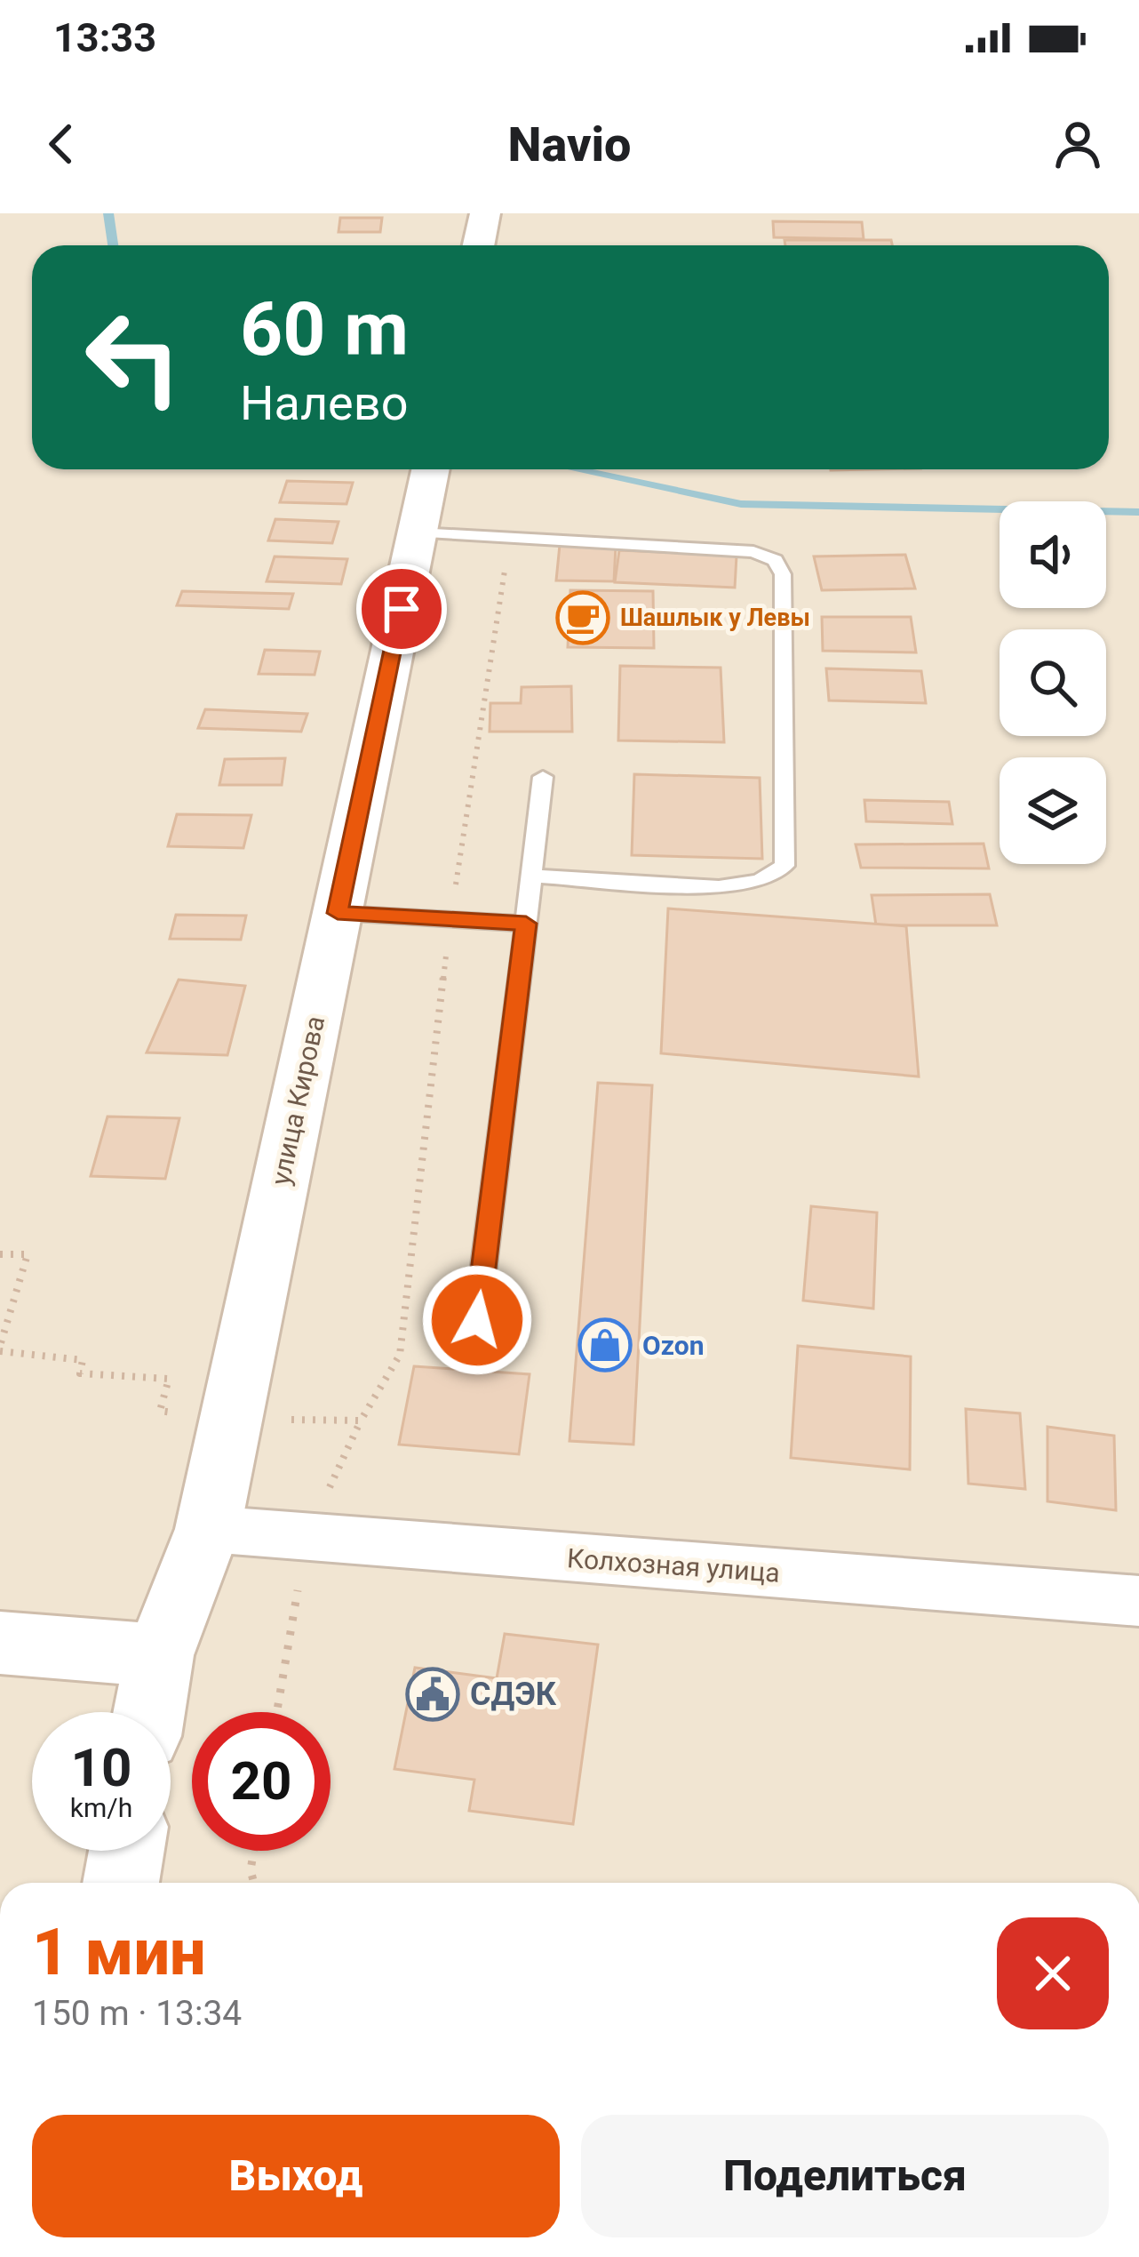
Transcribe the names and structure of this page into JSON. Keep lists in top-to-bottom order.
{
  "streets": {
    "main road": ["улица Кирова"],
    "street": ["Колхозная улица"]
  },
  "crossings": [
    ["улица Кирова", "Колхозная улица"]
  ],
  "places": {
    "cafe": ["Шашлык у Левы"],
    "shop": ["Ozon"],
    "public building": ["СДЭК"]
  },
  "page": {
    "status": "13:33",
    "header": "Navio",
    "turn": ["60 m", "Налево"],
    "speed": "10 km/h",
    "limit": "20",
    "heading": ["1 мин", "150 m · 13:34"],
    "buttons": ["Выход", "Поделиться"]
  }
}
